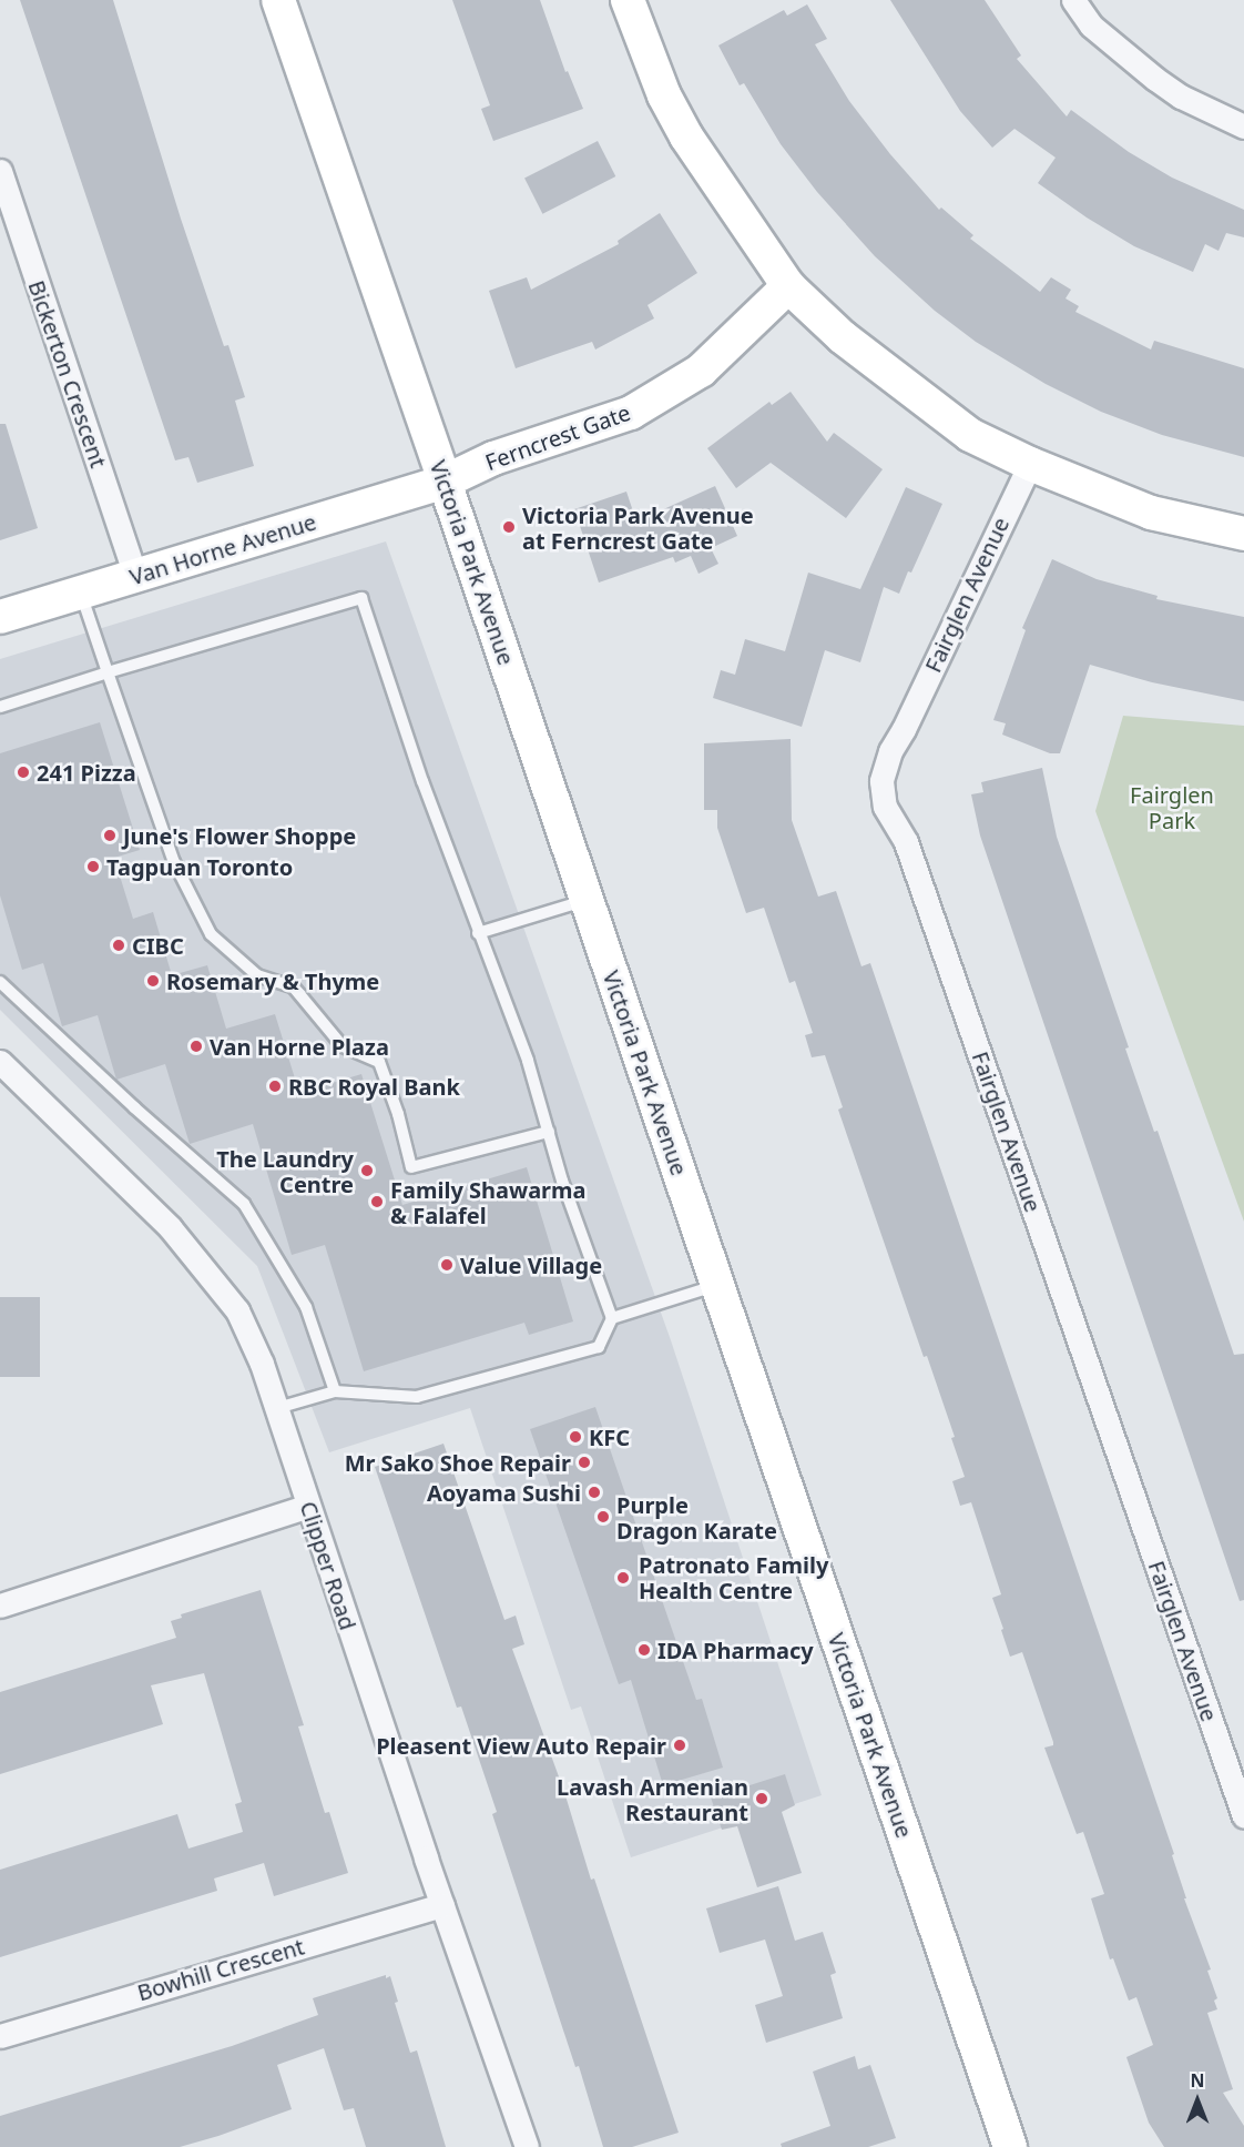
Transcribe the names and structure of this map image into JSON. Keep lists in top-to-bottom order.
{
  "streets": {
    "main road": ["Ferncrest Gate", "Van Horne Avenue", "Victoria Park Avenue"],
    "street": [
      "Bickerton Crescent",
      "Fairglen Avenue",
      "Clipper Road",
      "Bowhill Crescent"
    ]
  },
  "crossings": [
    ["Bickerton Crescent", "Van Horne Avenue"],
    ["Ferncrest Gate", "Van Horne Avenue"],
    ["Ferncrest Gate", "Victoria Park Avenue"],
    ["Van Horne Avenue", "Victoria Park Avenue"],
    ["Clipper Road", "Bowhill Crescent"]
  ],
  "parks": ["Fairglen Park"],
  "places": [
    "Victoria Park Avenue at Ferncrest Gate",
    "241 Pizza",
    "June's Flower Shoppe",
    "Tagpuan Toronto",
    "CIBC",
    "Rosemary & Thyme",
    "Van Horne Plaza",
    "RBC Royal Bank",
    "The Laundry Centre",
    "Family Shawarma & Falafel",
    "Value Village",
    "KFC",
    "Mr Sako Shoe Repair",
    "Aoyama Sushi",
    "Purple Dragon Karate",
    "Patronato Family Health Centre",
    "IDA Pharmacy",
    "Pleasent View Auto Repair",
    "Lavash Armenian Restaurant"
  ],
  "north": "top"
}
